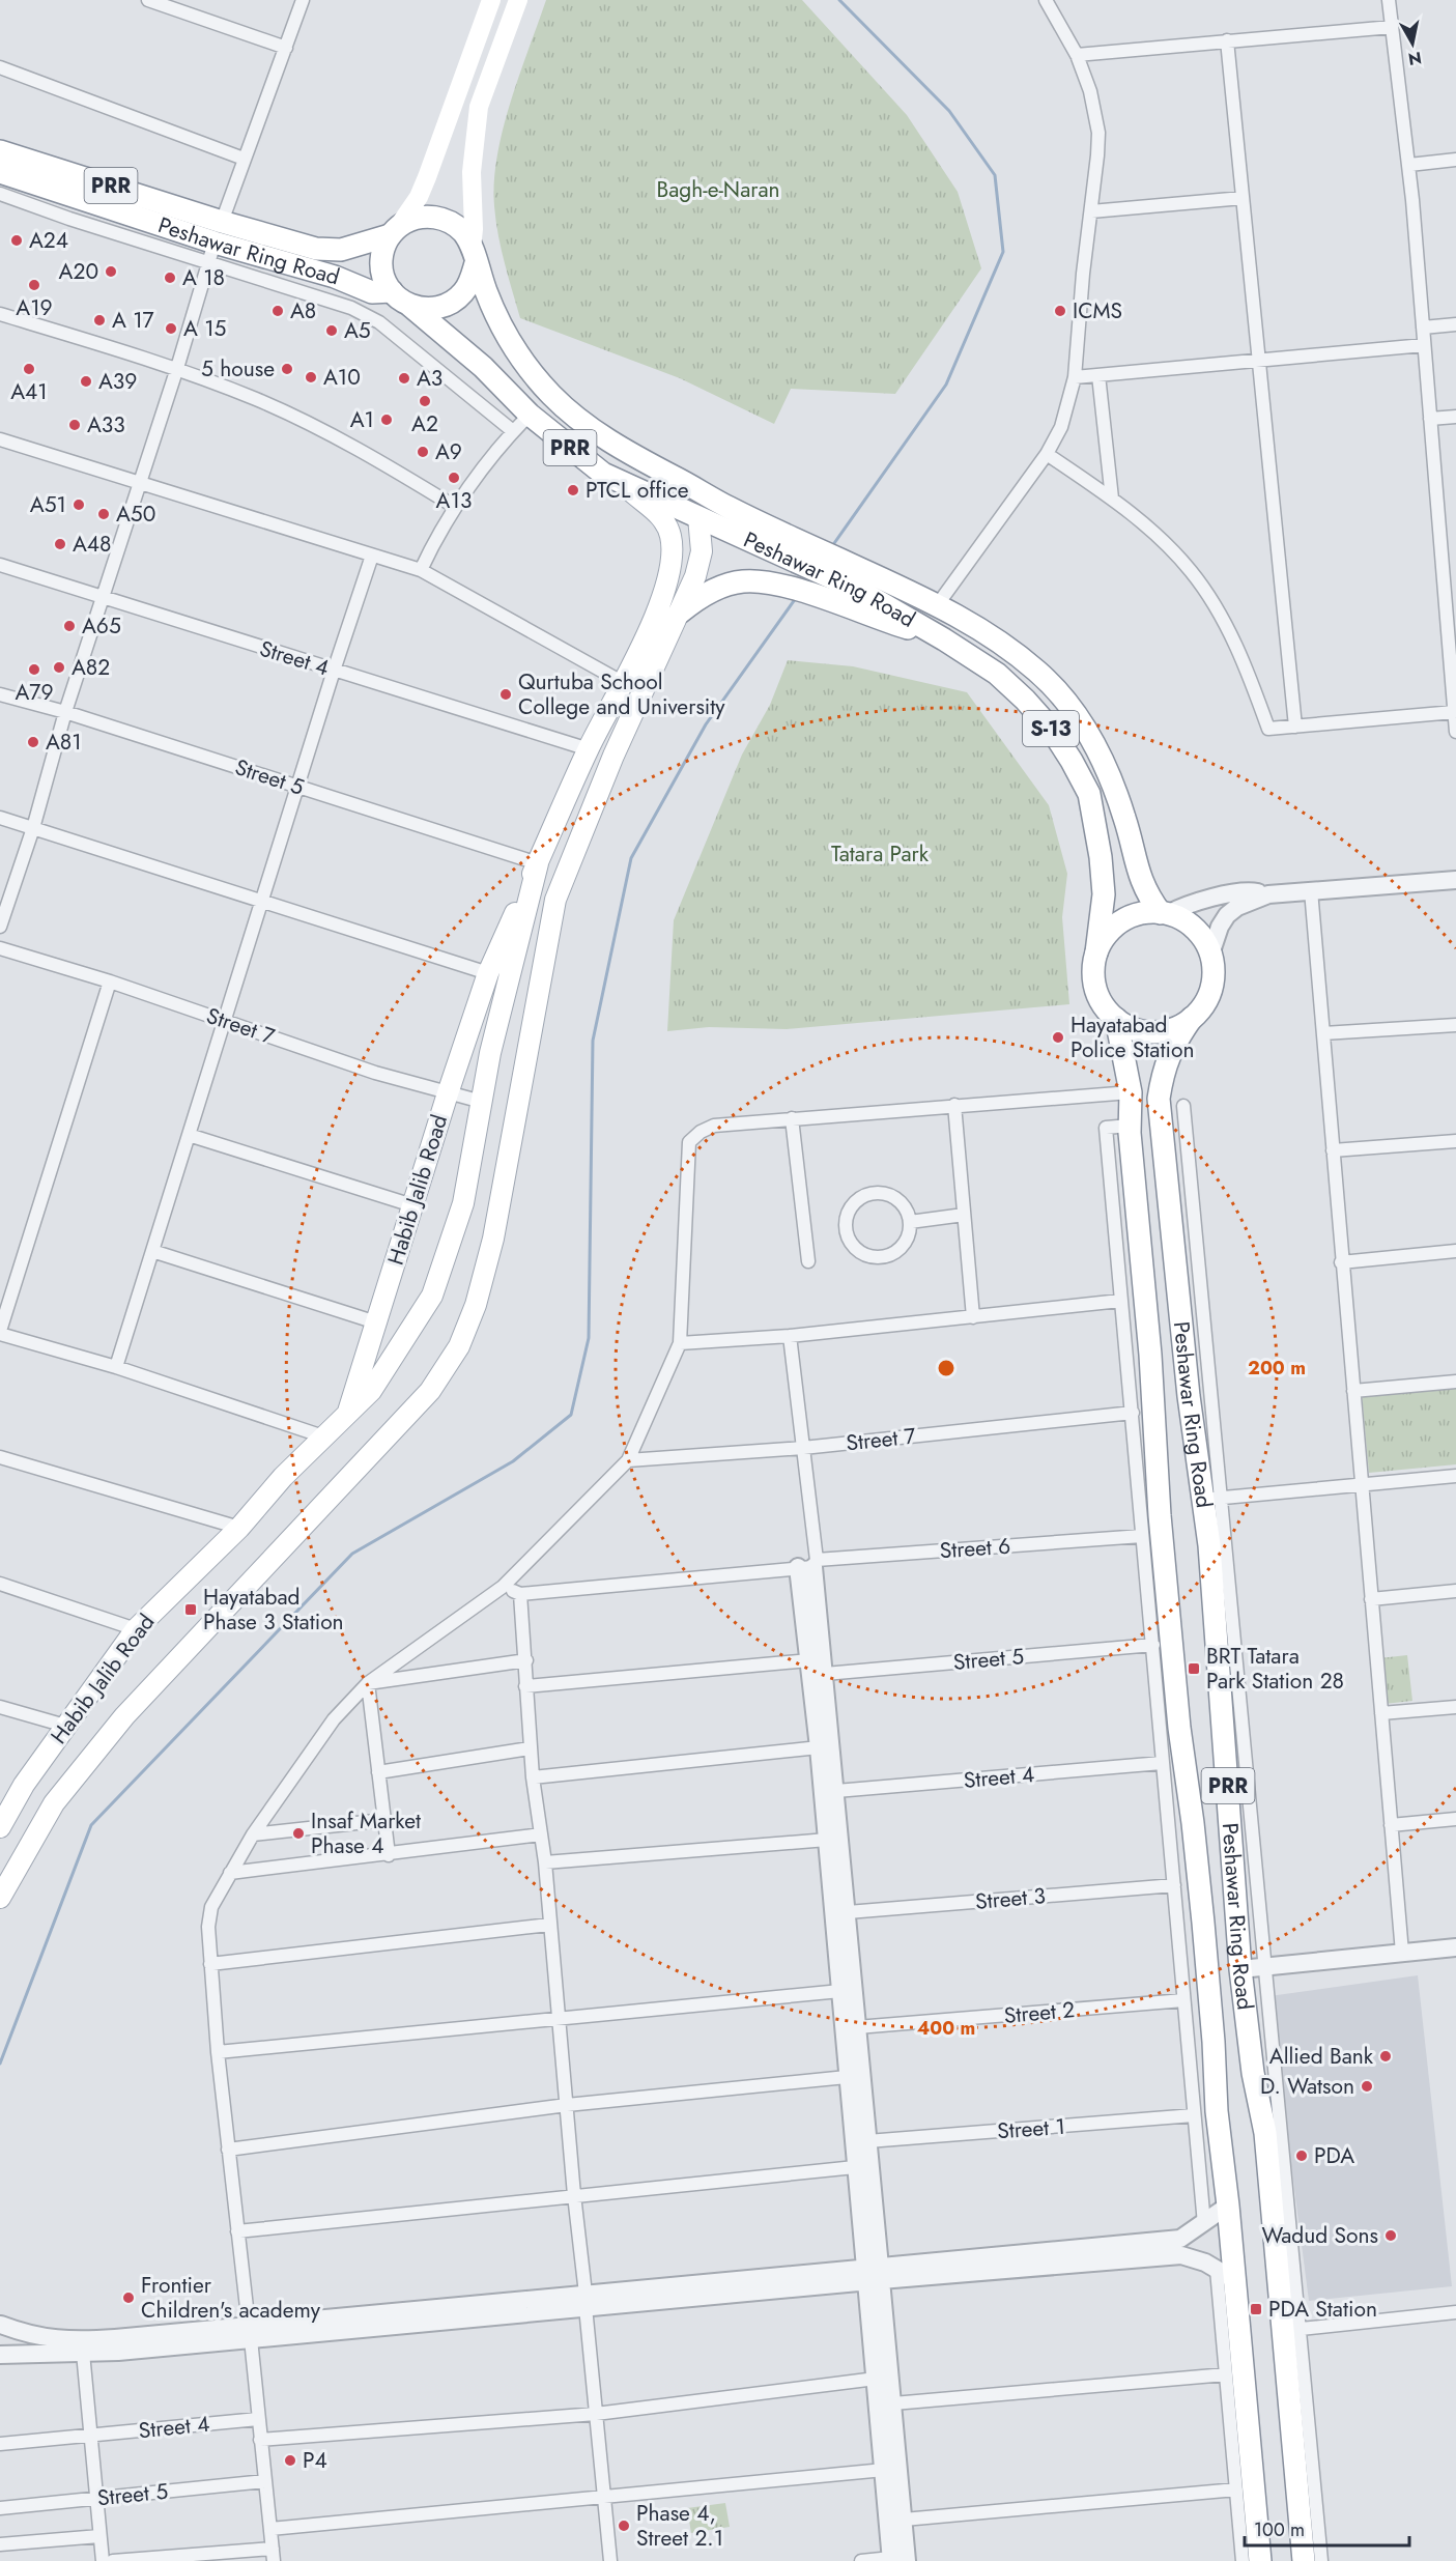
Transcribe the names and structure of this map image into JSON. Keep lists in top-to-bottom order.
{
  "streets": {
    "highway": ["PRR", "Peshawar Ring Road", "S-13"],
    "main road": ["Habib Jalib Road"],
    "street": [
      "Street 4",
      "Street 5",
      "Street 7",
      "Street 6",
      "Street 3",
      "Street 2",
      "Street 1"
    ]
  },
  "crossings": [
    ["Peshawar Ring Road", "Habib Jalib Road"],
    ["Street 4", "Habib Jalib Road"],
    ["Street 5", "Habib Jalib Road"],
    ["Street 7", "Habib Jalib Road"]
  ],
  "parks": ["Bagh-e-Naran", "Tatara Park"],
  "places": {
    "other": [
      "A24",
      "A20",
      "A 18",
      "A19",
      "A8",
      "ICMS",
      "A 17",
      "A 15",
      "A5",
      "A41",
      "5 house",
      "A10",
      "A3",
      "A39",
      "A2",
      "A1",
      "A33",
      "A9",
      "A13",
      "PTCL office",
      "A51",
      "A50",
      "A48",
      "A65",
      "A82",
      "A79",
      "Qurtuba School College and University",
      "A81",
      "Hayatabad Police Station",
      "Insaf Market Phase 4",
      "Allied Bank",
      "D. Watson",
      "PDA",
      "Wadud Sons",
      "Frontier Children's academy",
      "P4",
      "Phase 4, Street 2.1"
    ],
    "transit": ["Hayatabad Phase 3 Station", "BRT Tatara Park Station 28", "PDA Station"]
  },
  "scale_bar": "100 m",
  "north": "bottom",
  "rings": ["200 m", "400 m"]
}
